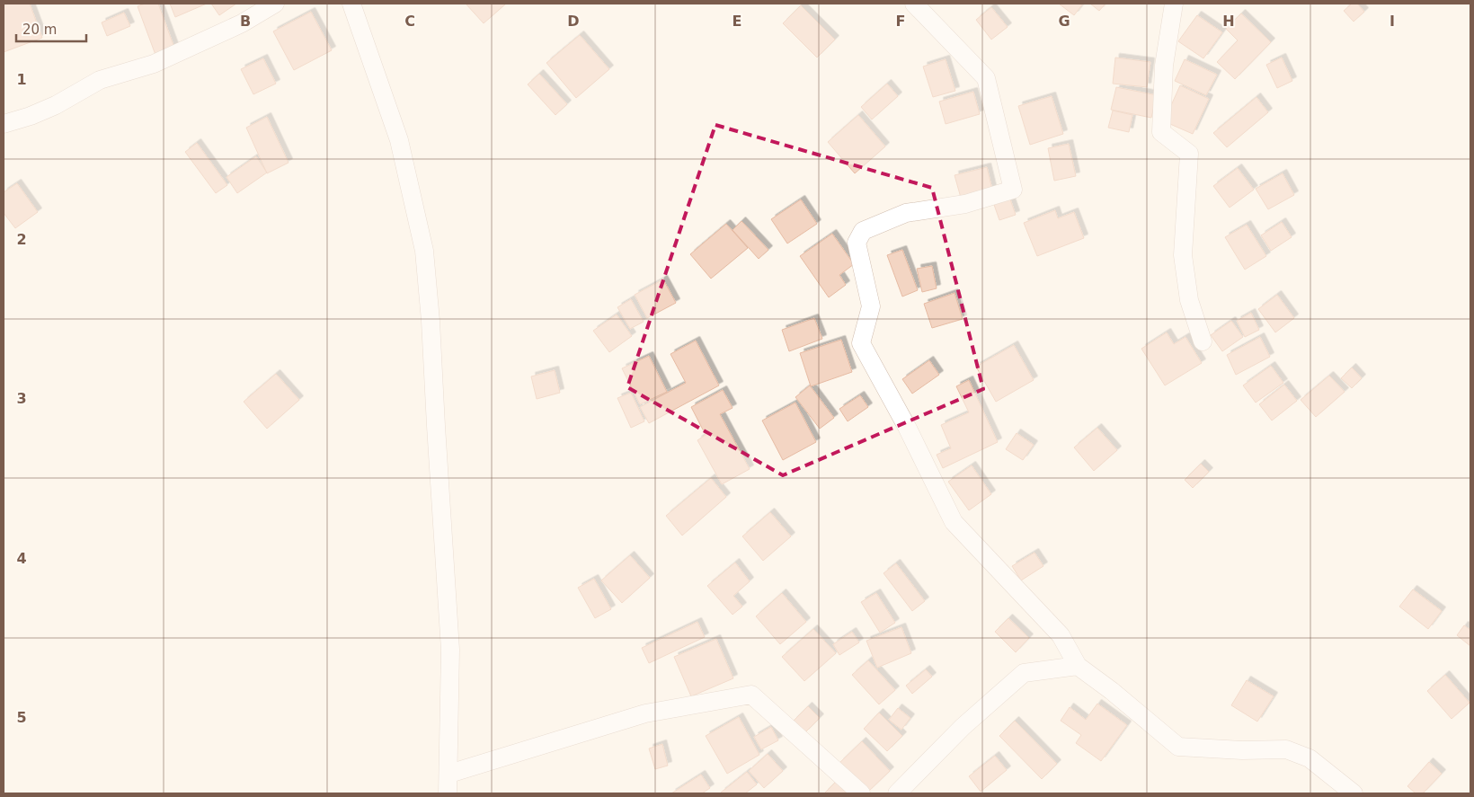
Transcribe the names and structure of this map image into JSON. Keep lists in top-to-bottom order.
{
  "scale_bar": "20 m",
  "grid": {
    "columns": [
      "B",
      "C",
      "D",
      "E",
      "F",
      "G",
      "H",
      "I"
    ],
    "rows": [
      "1",
      "2",
      "3",
      "4",
      "5"
    ]
  }
}
